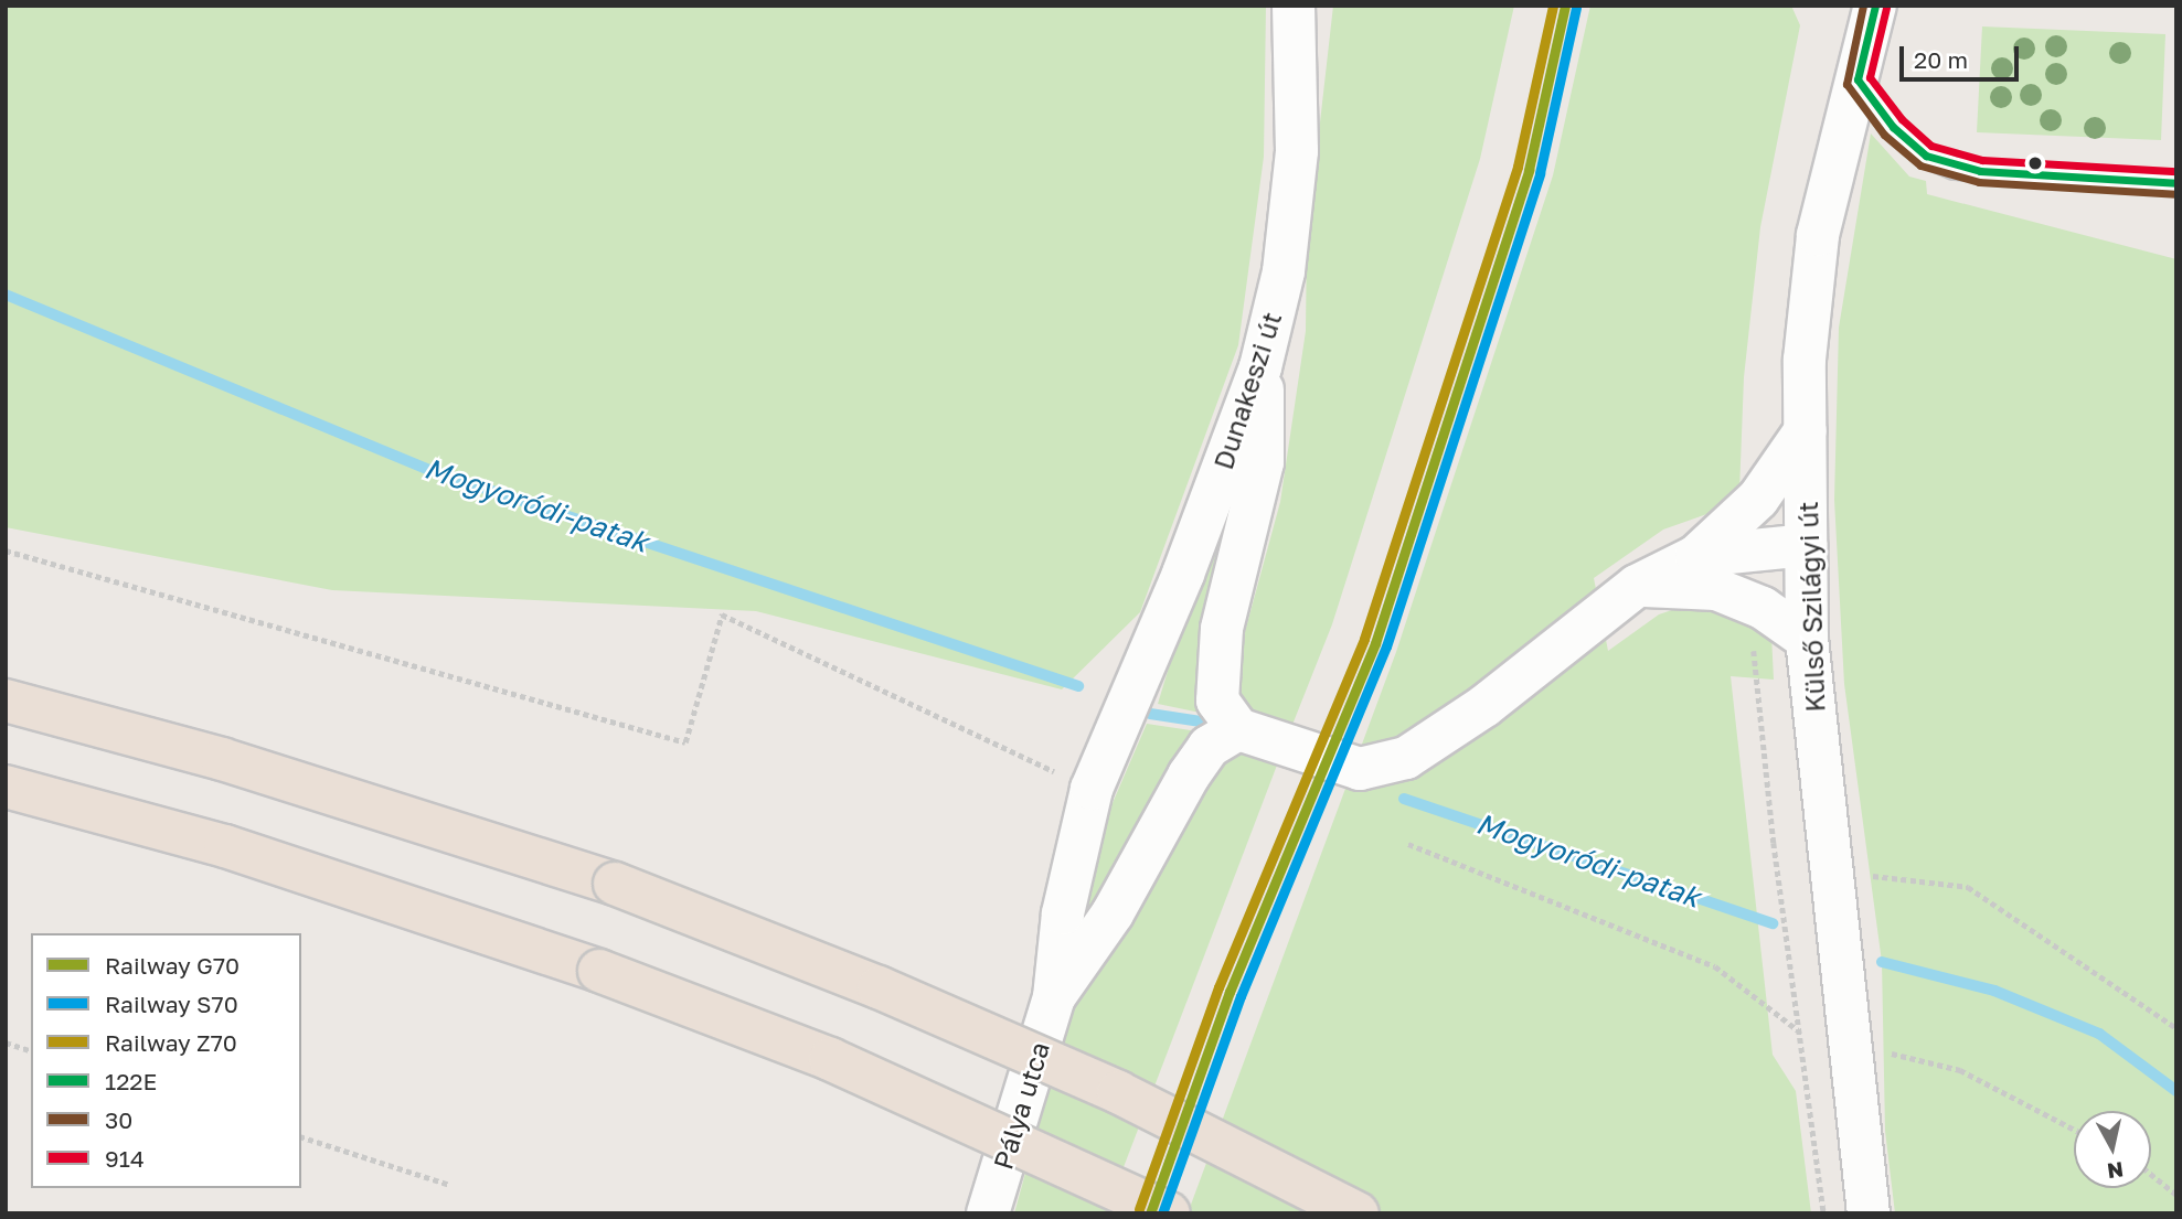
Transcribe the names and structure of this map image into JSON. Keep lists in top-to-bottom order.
{
  "streets": {
    "street": ["Dunakeszi út", "Külső Szilágyi út", "Pálya utca"]
  },
  "crossings": [
    ["Dunakeszi út", "Pálya utca"]
  ],
  "water": ["Mogyoródi-patak"],
  "lines": [
    "rail line G70",
    "rail line Z70",
    "transit line 122E",
    "transit line 30",
    "rail line S70",
    "transit line 914"
  ],
  "legend": [
    "Railway G70",
    "Railway S70",
    "Railway Z70",
    "122E",
    "30",
    "914"
  ],
  "scale_bar": "20 m",
  "north": "bottom"
}
